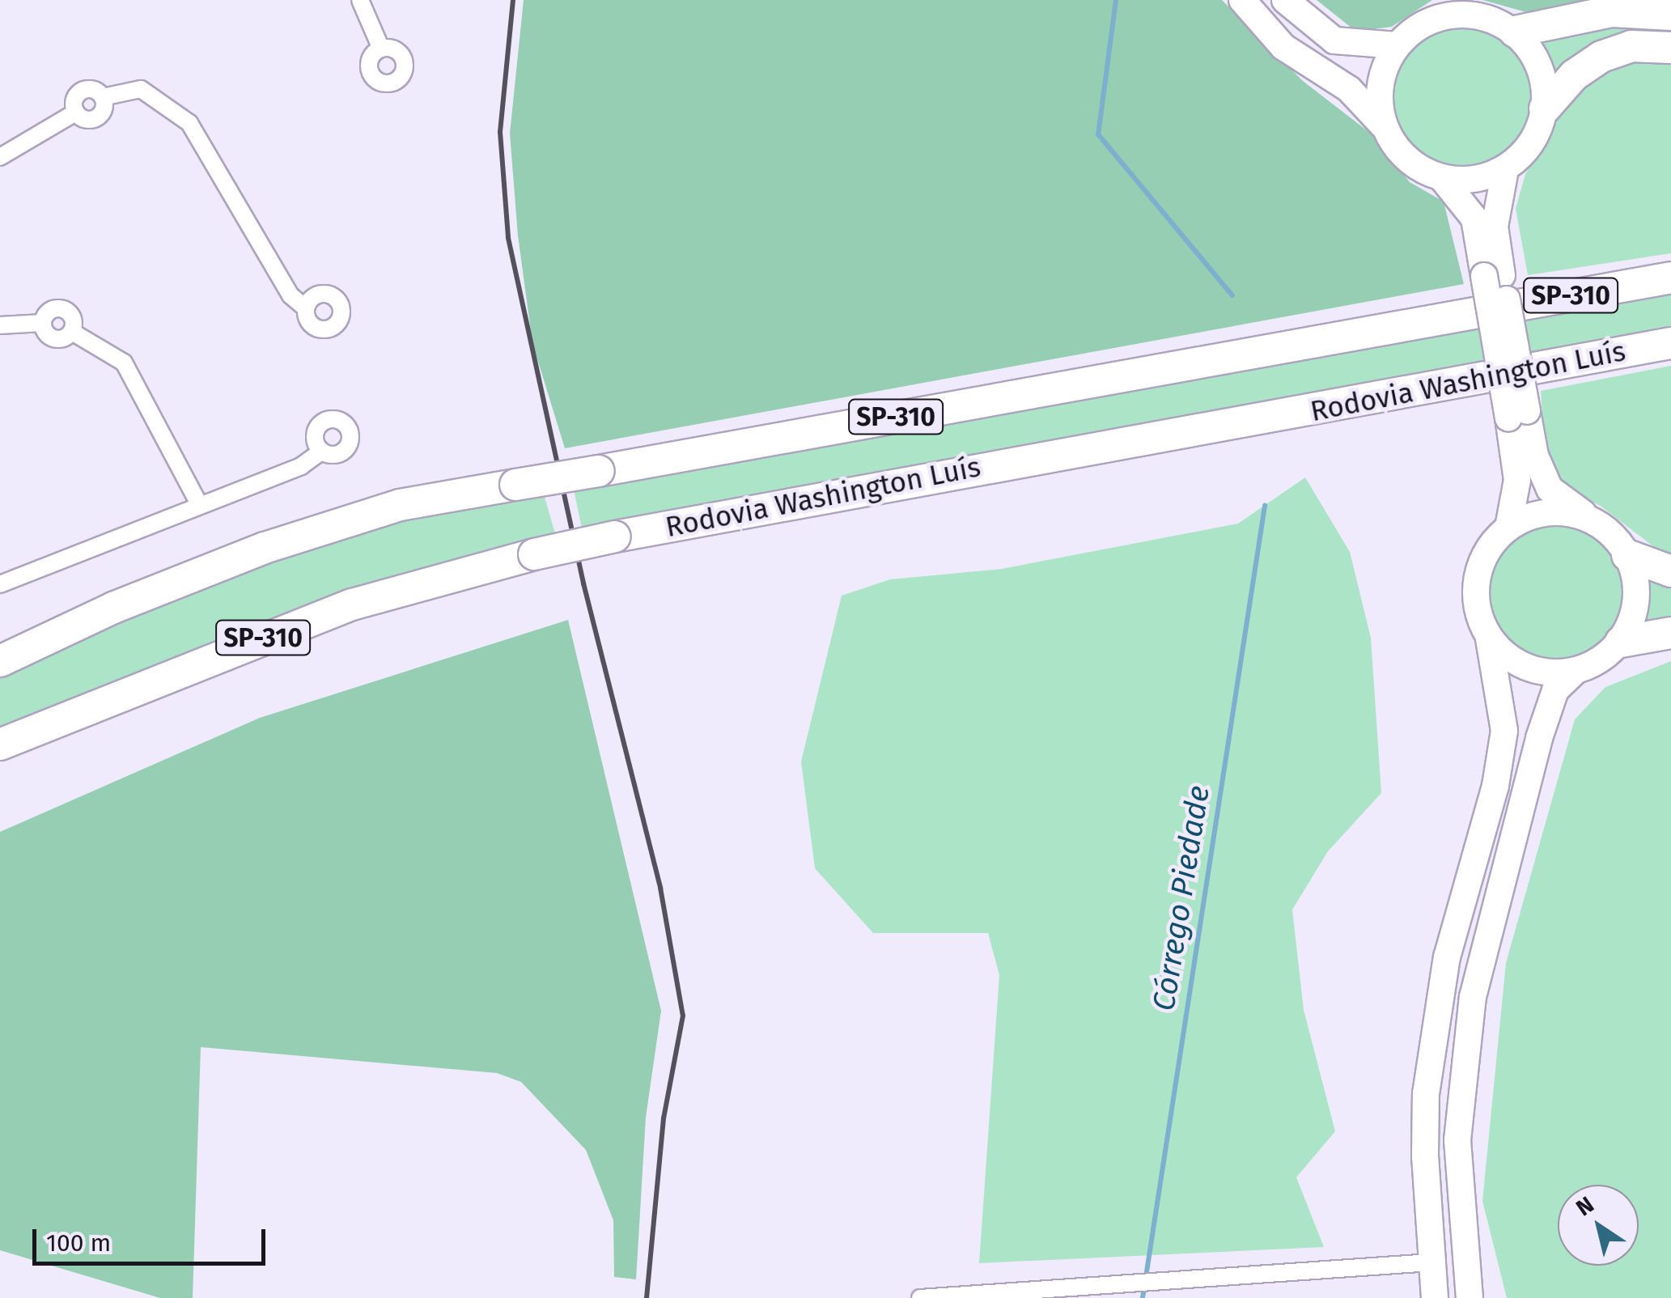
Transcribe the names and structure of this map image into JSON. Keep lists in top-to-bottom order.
{
  "streets": {
    "highway": ["SP-310", "Rodovia Washington Luís"]
  },
  "water": ["Córrego Piedade"],
  "scale_bar": "100 m",
  "north": "top left"
}
